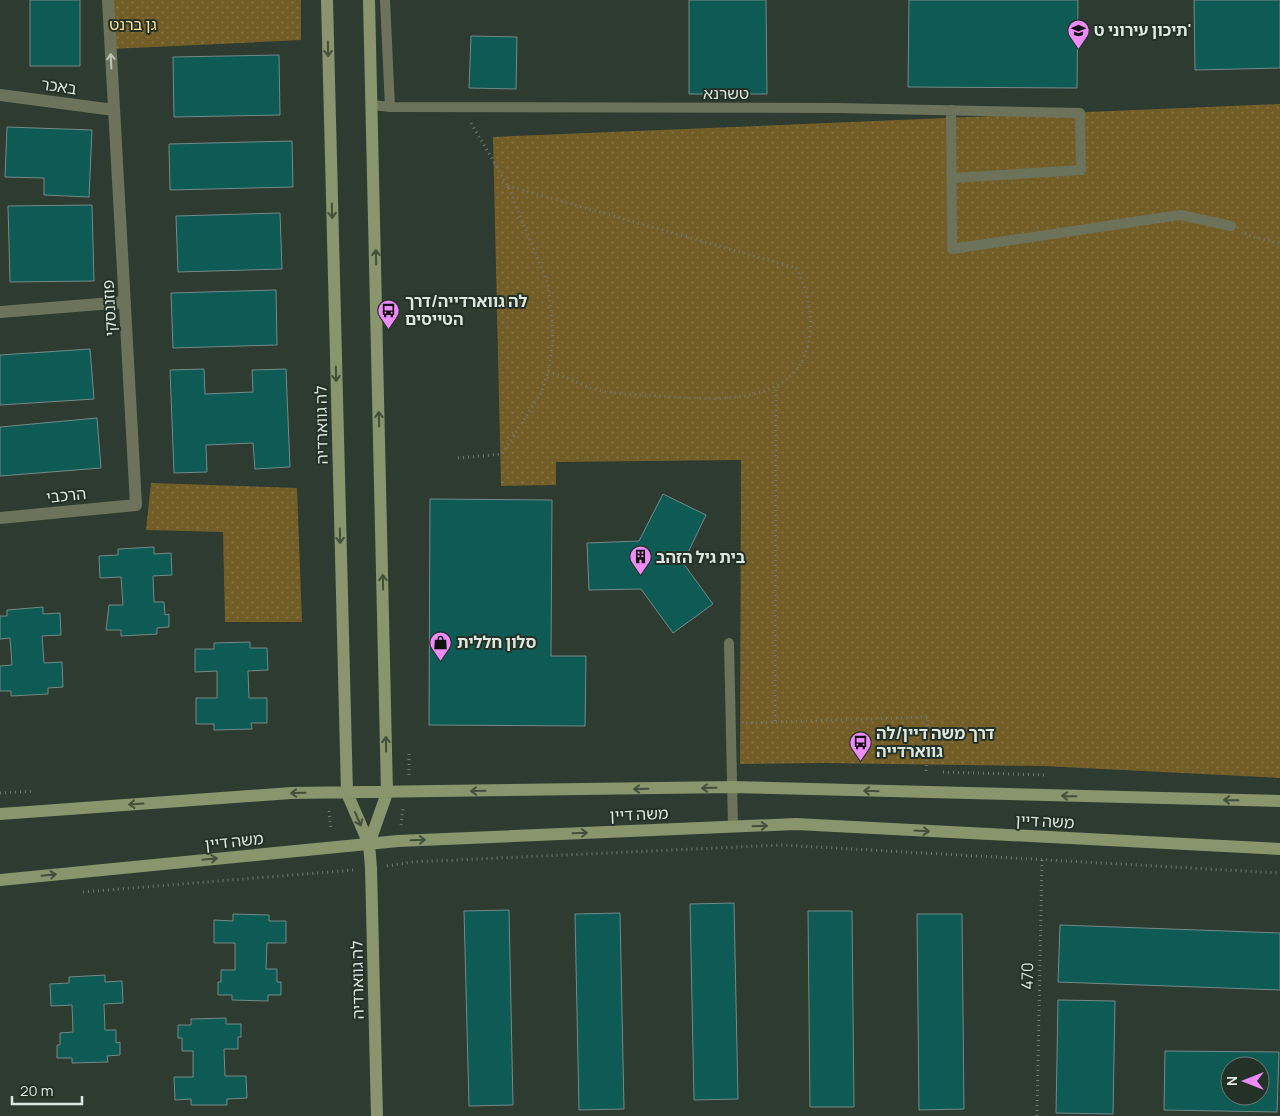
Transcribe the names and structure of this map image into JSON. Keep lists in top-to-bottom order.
{
  "streets": {
    "street": [
      "באכר",
      "פוזננסקי",
      "לה גווארדיה",
      "הרכבי",
      "משה דיין"
    ],
    "lane": ["טשרנא"],
    "path": ["470"]
  },
  "crossings": [
    ["באכר", "פוזננסקי"],
    ["טשרנא", "לה גווארדיה"],
    ["פוזננסקי", "הרכבי"],
    ["לה גווארדיה", "משה דיין"],
    ["משה דיין", "470"]
  ],
  "parks": ["גן ברנט"],
  "places": {
    "school or university": ["תיכון עירוני ט'"],
    "bus stop": ["לה גווארדייה/דרך הטייסים", "דרך משה דיין/לה גווארדייה"],
    "building": ["בית גיל הזהב"],
    "shop": ["סלון חללית"]
  },
  "scale_bar": "20 m",
  "north": "left"
}
